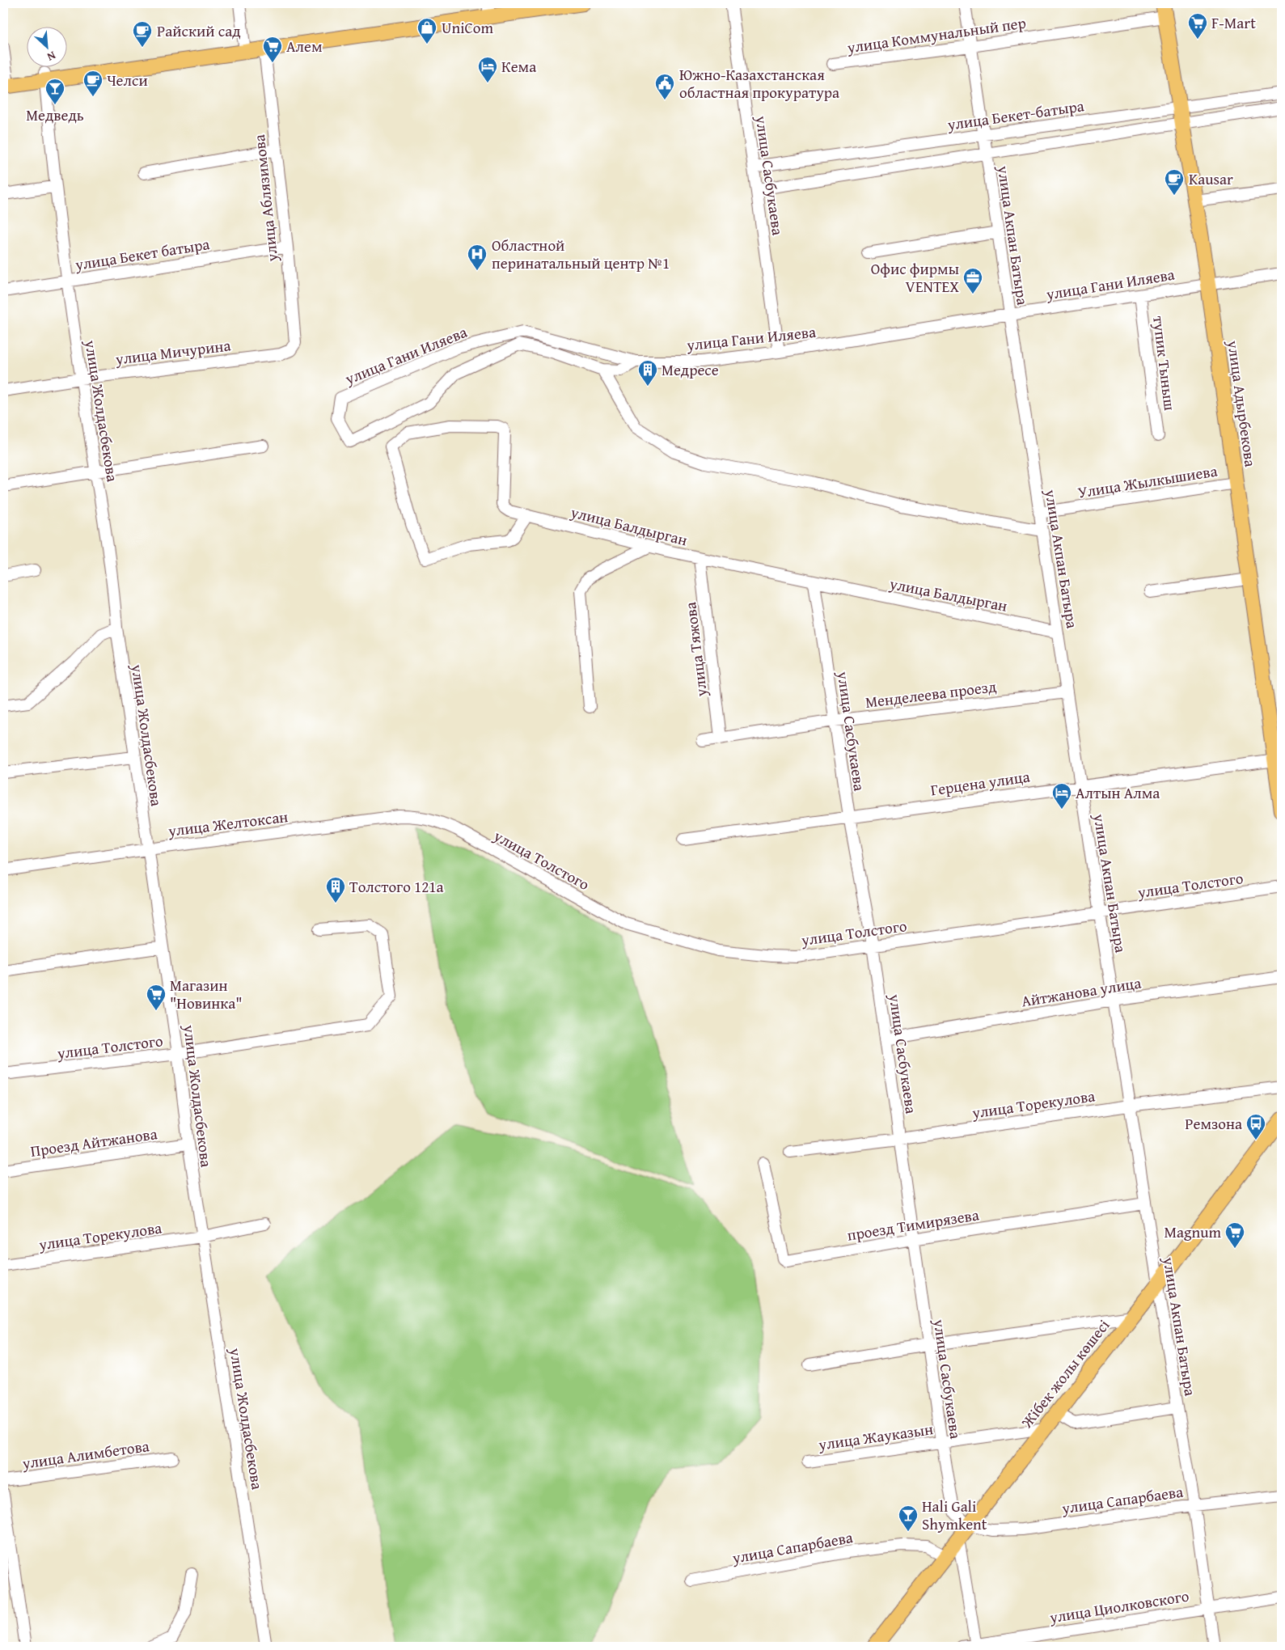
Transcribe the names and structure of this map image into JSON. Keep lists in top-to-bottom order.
{
  "streets": {
    "main road": ["улица Адырбекова", "Жібек жолы көшесі"],
    "street": [
      "улица Коммунальный пер",
      "улица Бекет-батыра",
      "улица Сасбукаева",
      "улица Аблязимова",
      "улица Акпан Батыра",
      "улица Бекет батыра",
      "улица Гани Иляева",
      "улица Мичурина",
      "тупик Тыныш",
      "улица Жолдасбекова",
      "Улица Жылкышиева",
      "улица Балдырган",
      "улица Тяжова",
      "Менделеева проезд",
      "Герцена улица",
      "улица Желтоксан",
      "улица Толстого",
      "Айтжанова улица",
      "улица Торекулова",
      "Проезд Айтжанова",
      "проезд Тимирязева",
      "улица Жауказын",
      "улица Алимбетова",
      "улица Сапарбаева",
      "улица Циолковского"
    ]
  },
  "crossings": [
    ["улица Коммунальный пер", "улица Акпан Батыра"],
    ["улица Коммунальный пер", "улица Адырбекова"],
    ["улица Бекет-батыра", "улица Сасбукаева"],
    ["улица Бекет-батыра", "улица Акпан Батыра"],
    ["улица Бекет-батыра", "улица Адырбекова"],
    ["улица Сасбукаева", "улица Гани Иляева"],
    ["улица Сасбукаева", "улица Балдырган"],
    ["улица Сасбукаева", "Менделеева проезд"],
    ["улица Сасбукаева", "Герцена улица"],
    ["улица Сасбукаева", "улица Толстого"],
    ["улица Сасбукаева", "Айтжанова улица"],
    ["улица Сасбукаева", "улица Торекулова"],
    ["улица Сасбукаева", "проезд Тимирязева"],
    ["улица Сасбукаева", "Жібек жолы көшесі"],
    ["улица Сасбукаева", "улица Жауказын"],
    ["улица Сасбукаева", "улица Сапарбаева"],
    ["улица Аблязимова", "улица Бекет батыра"],
    ["улица Аблязимова", "улица Мичурина"],
    ["улица Акпан Батыра", "улица Гани Иляева"],
    ["улица Акпан Батыра", "Улица Жылкышиева"],
    ["улица Акпан Батыра", "улица Балдырган"],
    ["улица Акпан Батыра", "Менделеева проезд"],
    ["улица Акпан Батыра", "Герцена улица"],
    ["улица Акпан Батыра", "улица Толстого"],
    ["улица Акпан Батыра", "Айтжанова улица"],
    ["улица Акпан Батыра", "улица Торекулова"],
    ["улица Акпан Батыра", "проезд Тимирязева"],
    ["улица Акпан Батыра", "Жібек жолы көшесі"],
    ["улица Акпан Батыра", "улица Сапарбаева"],
    ["улица Акпан Батыра", "улица Циолковского"],
    ["улица Бекет батыра", "улица Жолдасбекова"],
    ["улица Гани Иляева", "тупик Тыныш"],
    ["улица Гани Иляева", "улица Адырбекова"],
    ["улица Мичурина", "улица Жолдасбекова"],
    ["улица Адырбекова", "Улица Жылкышиева"],
    ["улица Адырбекова", "Герцена улица"],
    ["улица Жолдасбекова", "улица Желтоксан"],
    ["улица Жолдасбекова", "улица Толстого"],
    ["улица Жолдасбекова", "улица Торекулова"],
    ["улица Жолдасбекова", "Проезд Айтжанова"],
    ["улица Балдырган", "улица Тяжова"],
    ["улица Тяжова", "Менделеева проезд"],
    ["улица Желтоксан", "улица Толстого"],
    ["Жібек жолы көшесі", "улица Жауказын"],
    ["Жібек жолы көшесі", "улица Сапарбаева"]
  ],
  "places": {
    "supermarket": [
      "F-Mart",
      "Алем",
      "Магазин \"Новинка\"",
      "Magnum"
    ],
    "shop": ["UniCom"],
    "cafe": ["Райский сад", "Челси", "Kausar"],
    "hotel": ["Кема", "Алтын Алма"],
    "public building": ["Южно-Казахстанская областная прокуратура"],
    "bar": ["Медведь", "Hali Gali Shymkent"],
    "hospital": ["Областной перинатальный центр №1"],
    "office": ["Офис фирмы VENTEX"],
    "building": ["Медресе", "Толстого 121а"],
    "bus stop": ["Ремзона"]
  },
  "north": "bottom right"
}
